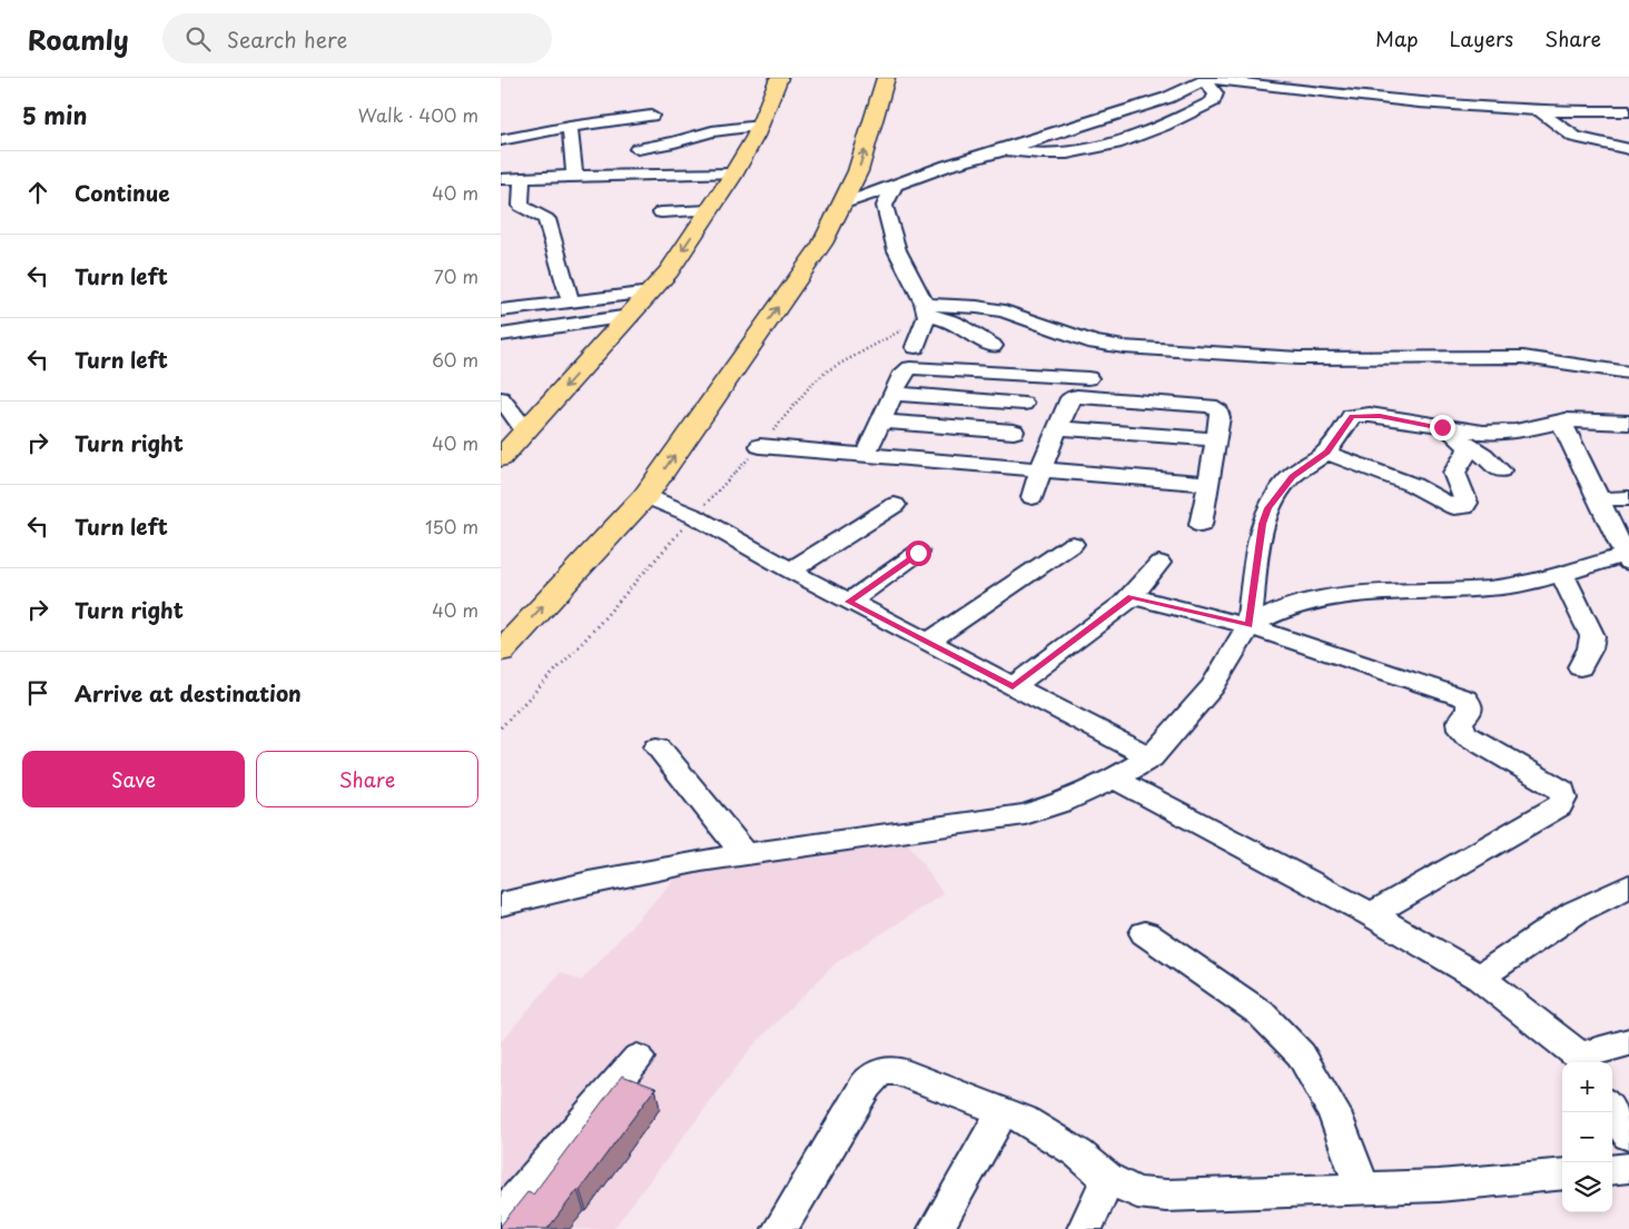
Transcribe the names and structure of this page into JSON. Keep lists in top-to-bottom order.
{
  "page": {
    "header": "Roamly",
    "search": "Search here",
    "nav": ["Map", "Layers", "Share"],
    "heading": ["5 min", "Walk · 400 m"],
    "list": [
      ["Continue", "40 m"],
      ["Turn left", "70 m"],
      ["Turn left", "60 m"],
      ["Turn right", "40 m"],
      ["Turn left", "150 m"],
      ["Turn right", "40 m"],
      "Arrive at destination"
    ],
    "buttons": ["Save", "Share"],
    "map_buttons": ["+", "−"]
  }
}
